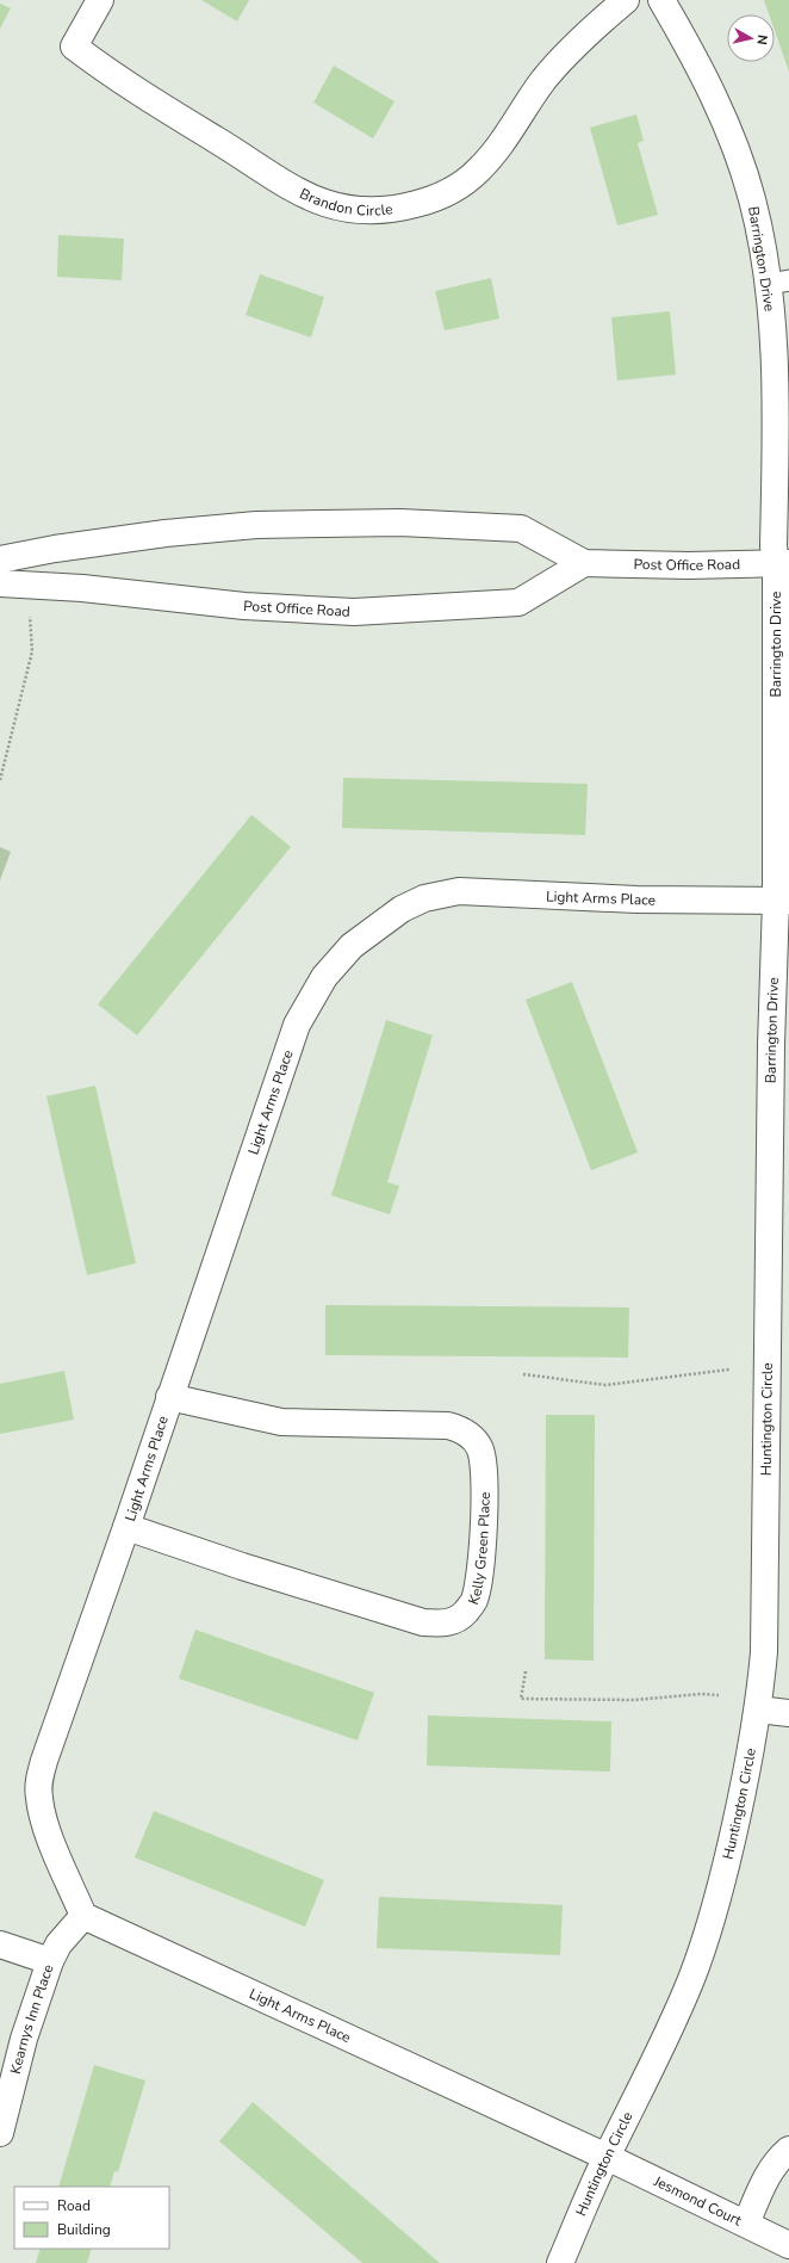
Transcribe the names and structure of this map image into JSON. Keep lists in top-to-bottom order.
{
  "streets": {
    "street": [
      "Brandon Circle",
      "Barrington Drive",
      "Post Office Road",
      "Light Arms Place",
      "Huntington Circle",
      "Kelly Green Place",
      "Kearnys Inn Place",
      "Jesmond Court"
    ]
  },
  "crossings": [
    ["Barrington Drive", "Post Office Road"],
    ["Barrington Drive", "Light Arms Place"],
    ["Barrington Drive", "Huntington Circle"],
    ["Light Arms Place", "Huntington Circle"],
    ["Light Arms Place", "Kelly Green Place"],
    ["Light Arms Place", "Kearnys Inn Place"],
    ["Light Arms Place", "Jesmond Court"],
    ["Huntington Circle", "Jesmond Court"]
  ],
  "legend": ["Road", "Building"],
  "north": "right"
}
